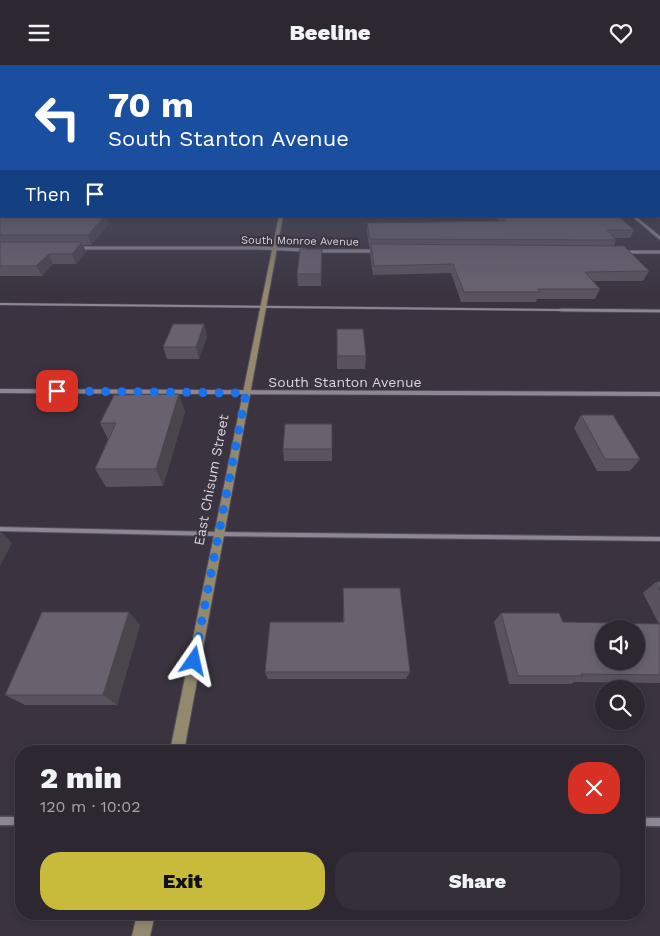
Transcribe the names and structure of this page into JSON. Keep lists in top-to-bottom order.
{
  "streets": {
    "street": ["South Monroe Avenue", "South Stanton Avenue", "East Chisum Street"]
  },
  "crossings": [
    ["South Monroe Avenue", "East Chisum Street"],
    ["South Stanton Avenue", "East Chisum Street"]
  ],
  "page": {
    "header": "Beeline",
    "turn": ["70 m", "South Stanton Avenue"],
    "then": "Then",
    "heading": ["2 min", "120 m · 10:02"],
    "buttons": ["Exit", "Share"]
  }
}
